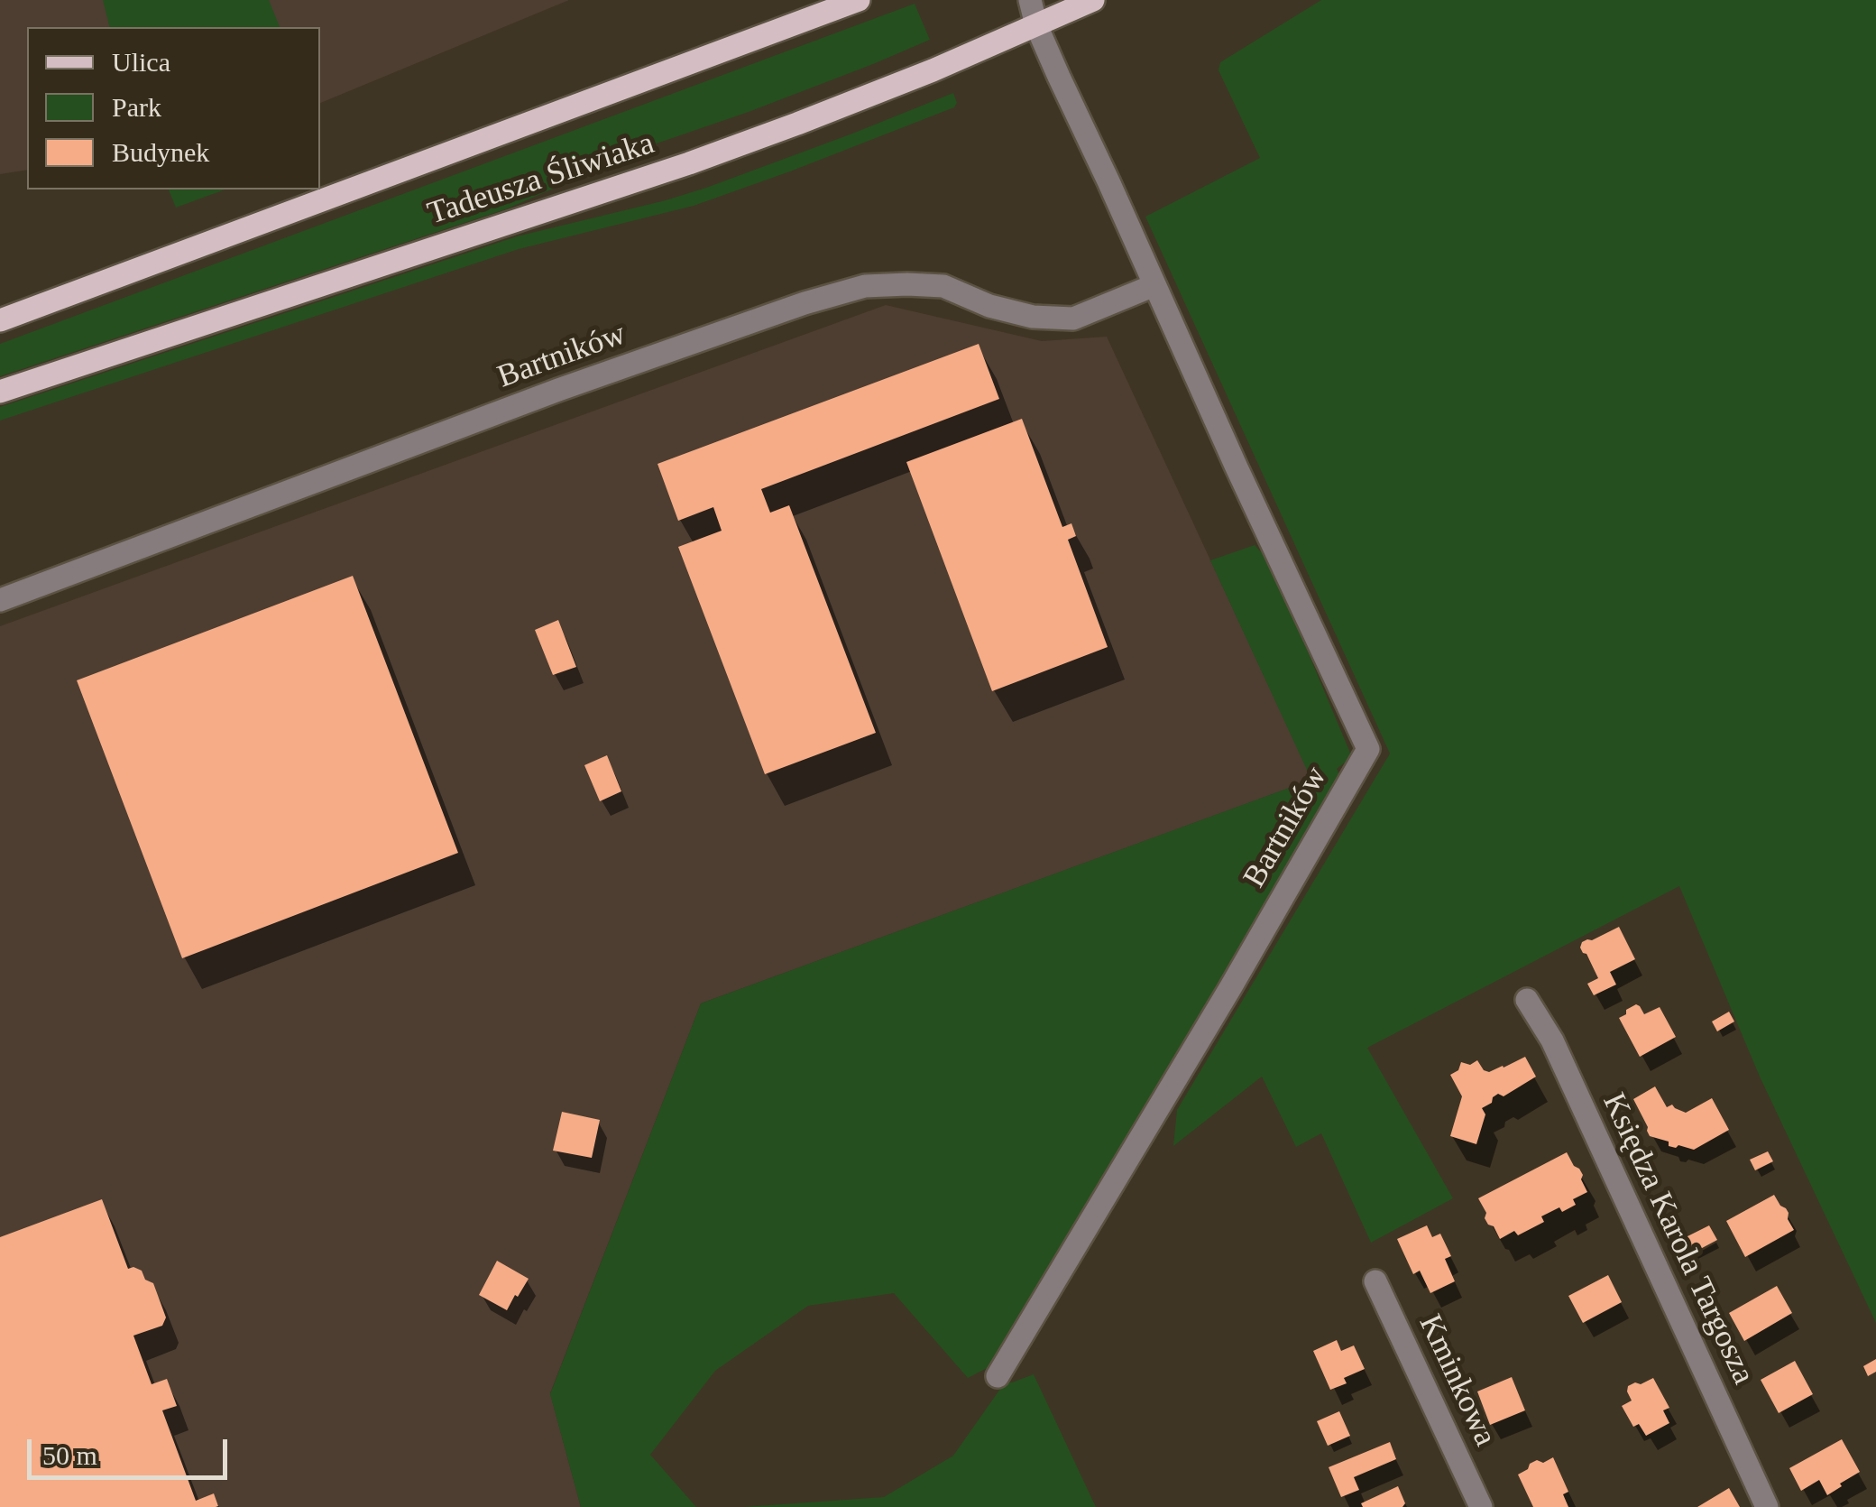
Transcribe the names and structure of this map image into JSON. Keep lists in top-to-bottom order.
{
  "streets": {
    "main road": ["Tadeusza Śliwiaka"],
    "street": ["Bartników", "Księdza Karola Targosza", "Kminkowa"]
  },
  "crossings": [
    ["Tadeusza Śliwiaka", "Bartników"]
  ],
  "legend": ["Ulica", "Park", "Budynek"],
  "scale_bar": "50 m"
}
